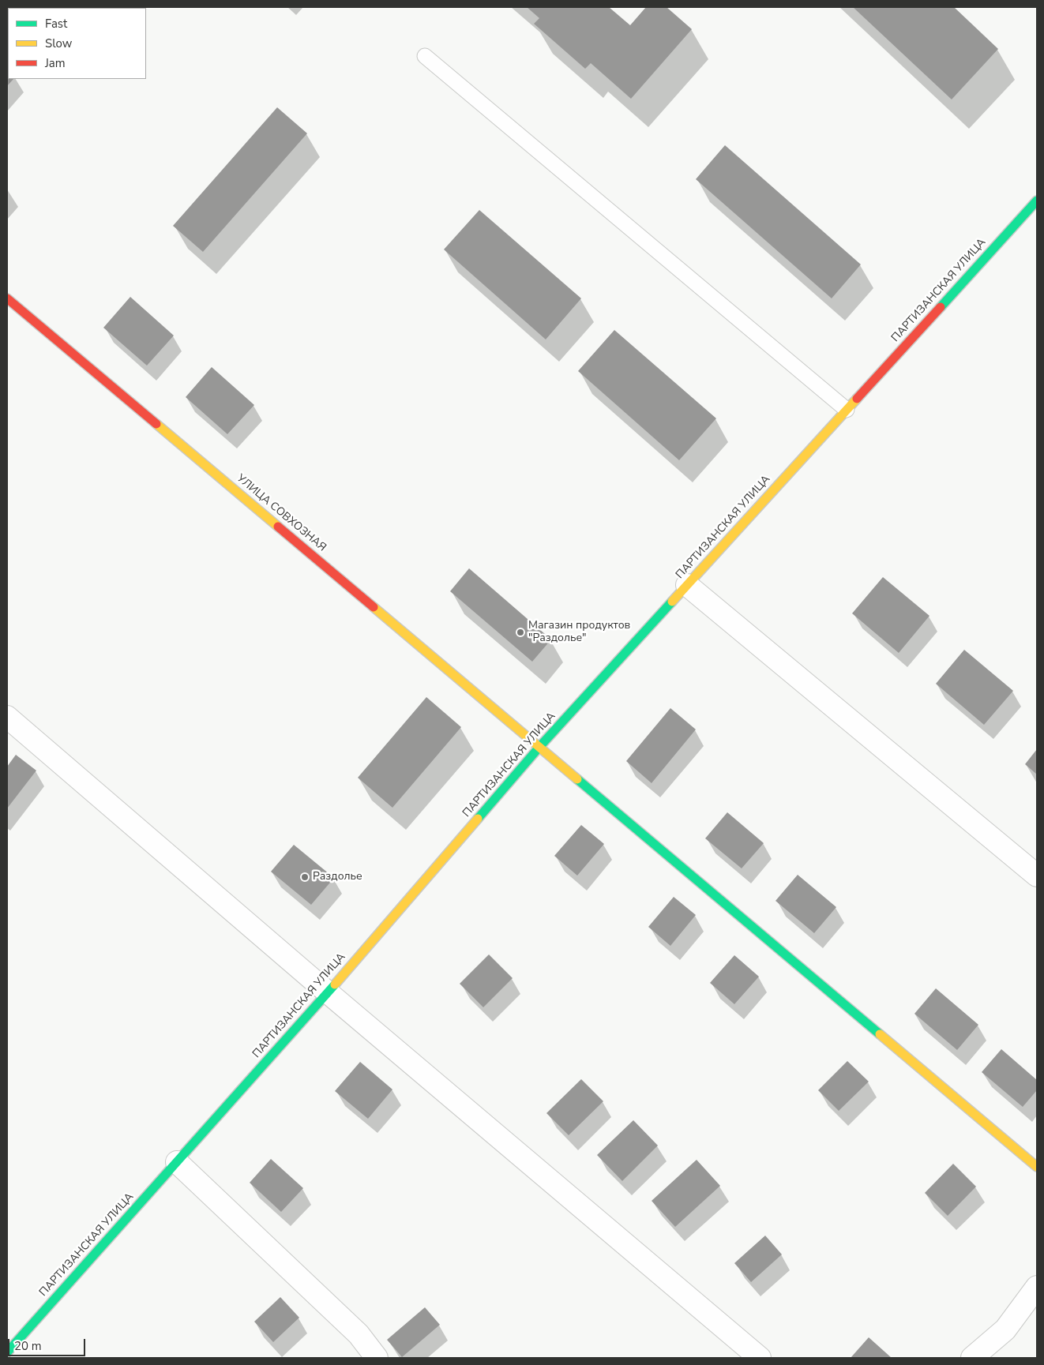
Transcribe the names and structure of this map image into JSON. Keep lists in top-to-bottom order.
{
  "streets": {
    "street": ["ПАРТИЗАНСКАЯ УЛИЦА", "УЛИЦА СОВХОЗНАЯ"]
  },
  "crossings": [
    ["ПАРТИЗАНСКАЯ УЛИЦА", "УЛИЦА СОВХОЗНАЯ"]
  ],
  "places": ["Магазин продуктов \"Раздолье\"", "Раздолье"],
  "legend": ["Fast", "Slow", "Jam"],
  "scale_bar": "20 m"
}
